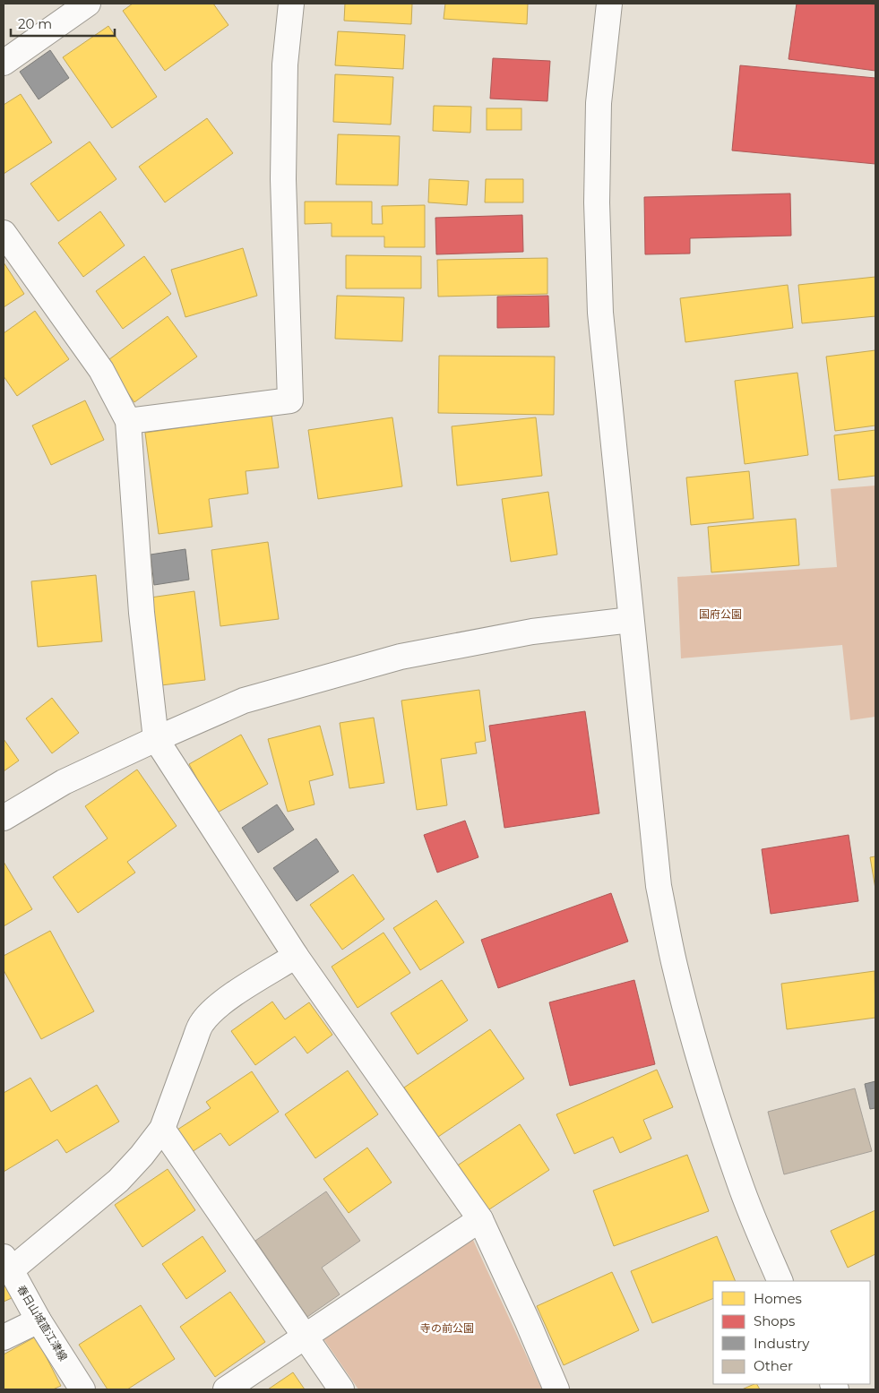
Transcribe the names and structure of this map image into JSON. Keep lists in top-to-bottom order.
{
  "streets": {
    "street": ["春日山城直江津線"]
  },
  "parks": ["国府公園", "寺の前公園"],
  "legend": [
    "Homes",
    "Shops",
    "Industry",
    "Other"
  ],
  "scale_bar": "20 m"
}
